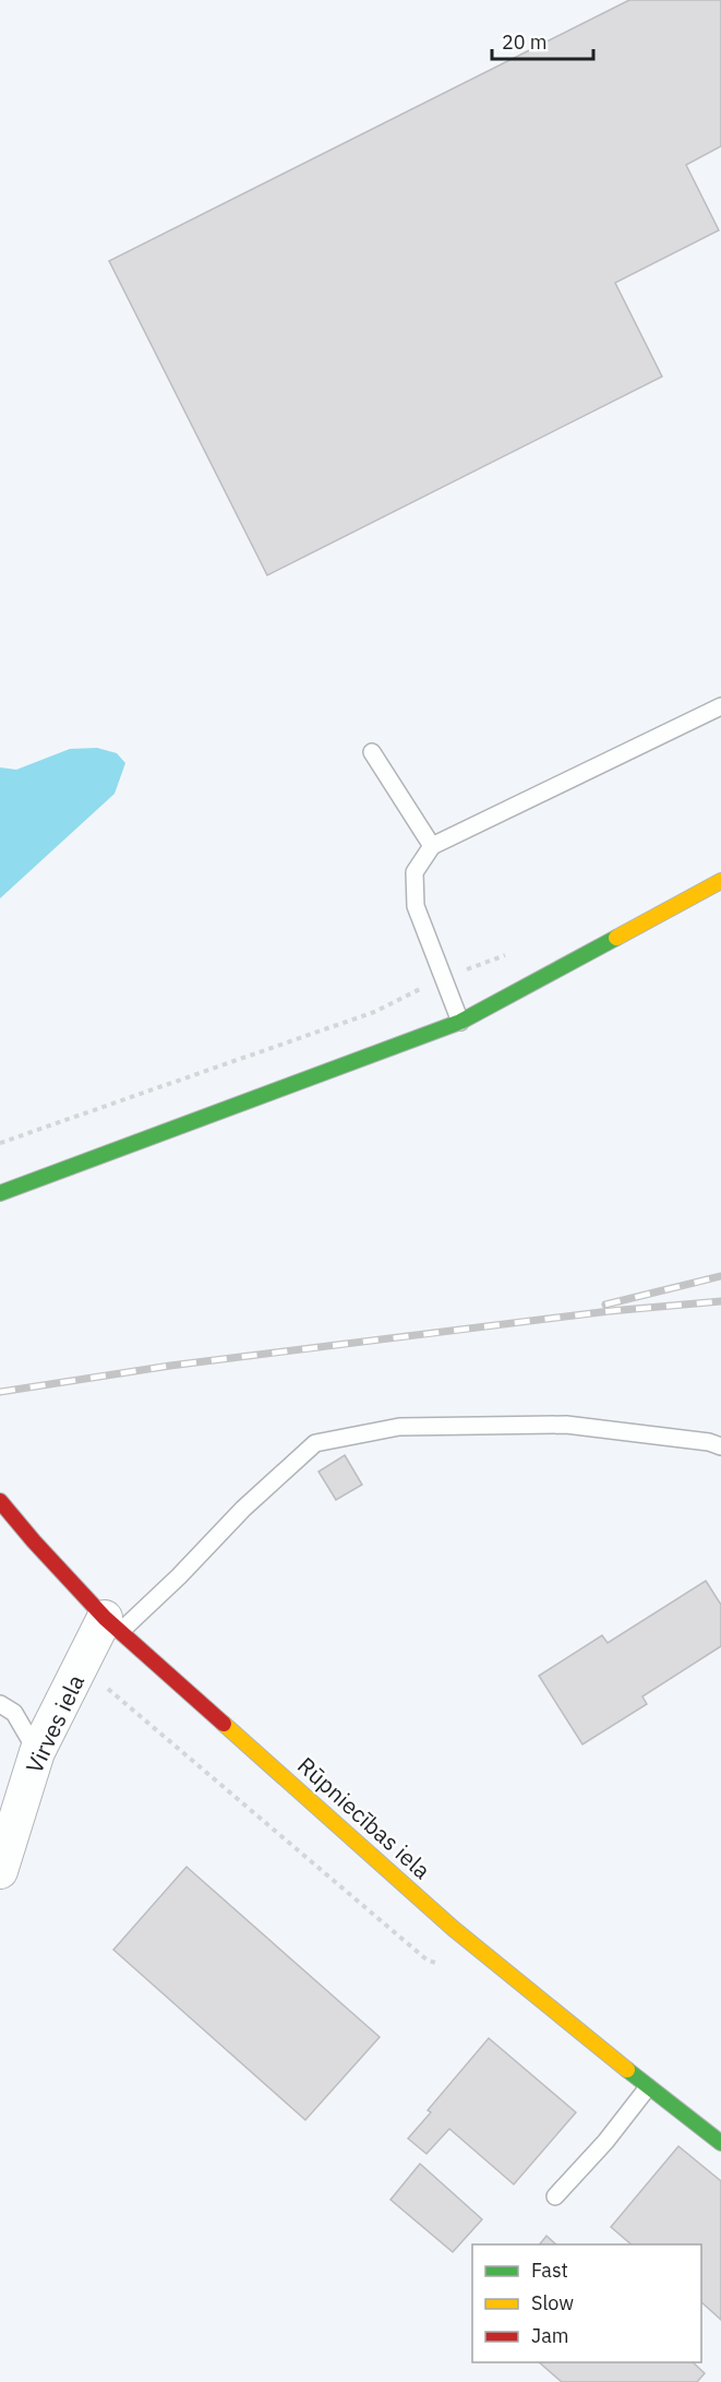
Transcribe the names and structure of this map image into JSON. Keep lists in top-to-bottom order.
{
  "streets": {
    "street": ["Virves iela", "Rūpniecības iela"]
  },
  "crossings": [
    ["Virves iela", "Rūpniecības iela"]
  ],
  "legend": ["Fast", "Slow", "Jam"],
  "scale_bar": "20 m"
}
